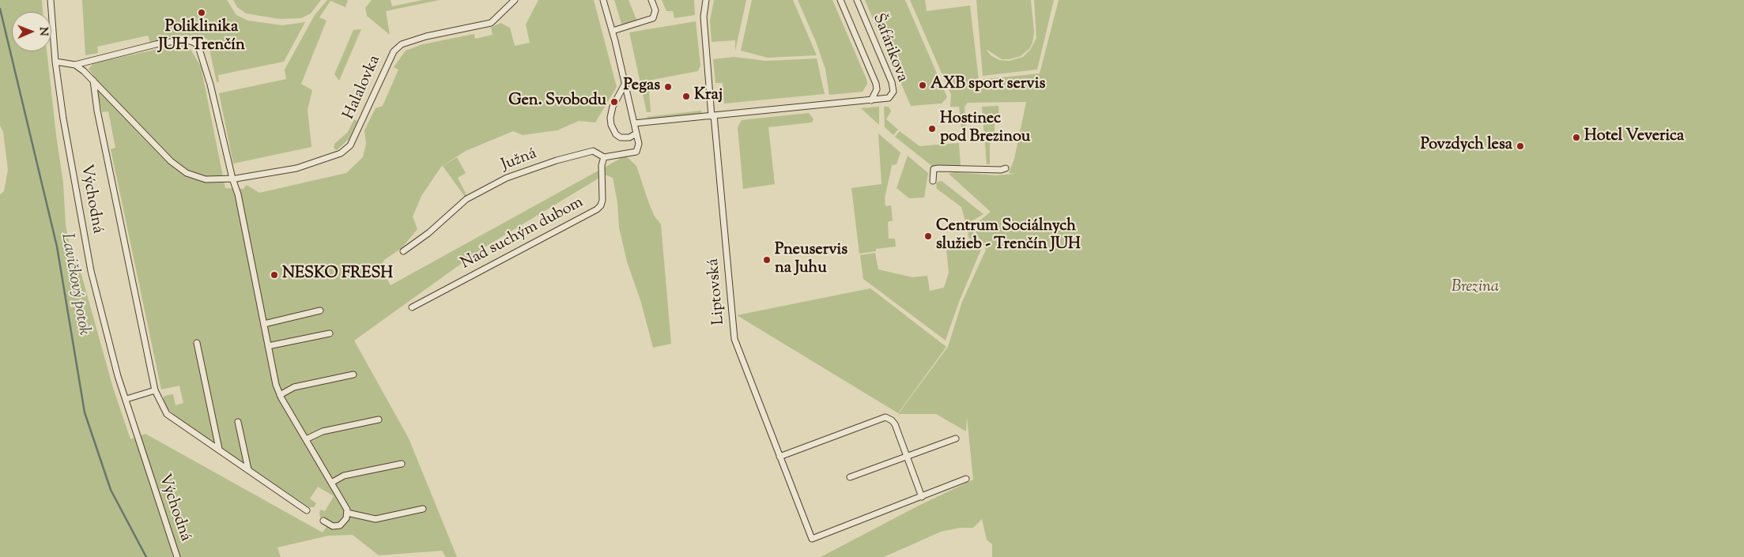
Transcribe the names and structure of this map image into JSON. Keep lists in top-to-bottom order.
{
  "streets": {
    "street": [
      "Šafárikova",
      "Halalovka",
      "Južná",
      "Východná",
      "Nad suchým dubom",
      "Liptovská"
    ]
  },
  "crossings": [
    ["Halalovka", "Východná"],
    ["Južná", "Nad suchým dubom"]
  ],
  "water": ["Lavičkový potok"],
  "parks": ["Brezina"],
  "places": [
    "Poliklinika JUH Trenčín",
    "AXB sport servis",
    "Pegas",
    "Kraj",
    "Gen. Svobodu",
    "Hostinec pod Brezinou",
    "Hotel Veverica",
    "Povzdych lesa",
    "Centrum Sociálnych služieb - Trenčín JUH",
    "Pneuservis na Juhu",
    "NESKO FRESH"
  ],
  "north": "right"
}
